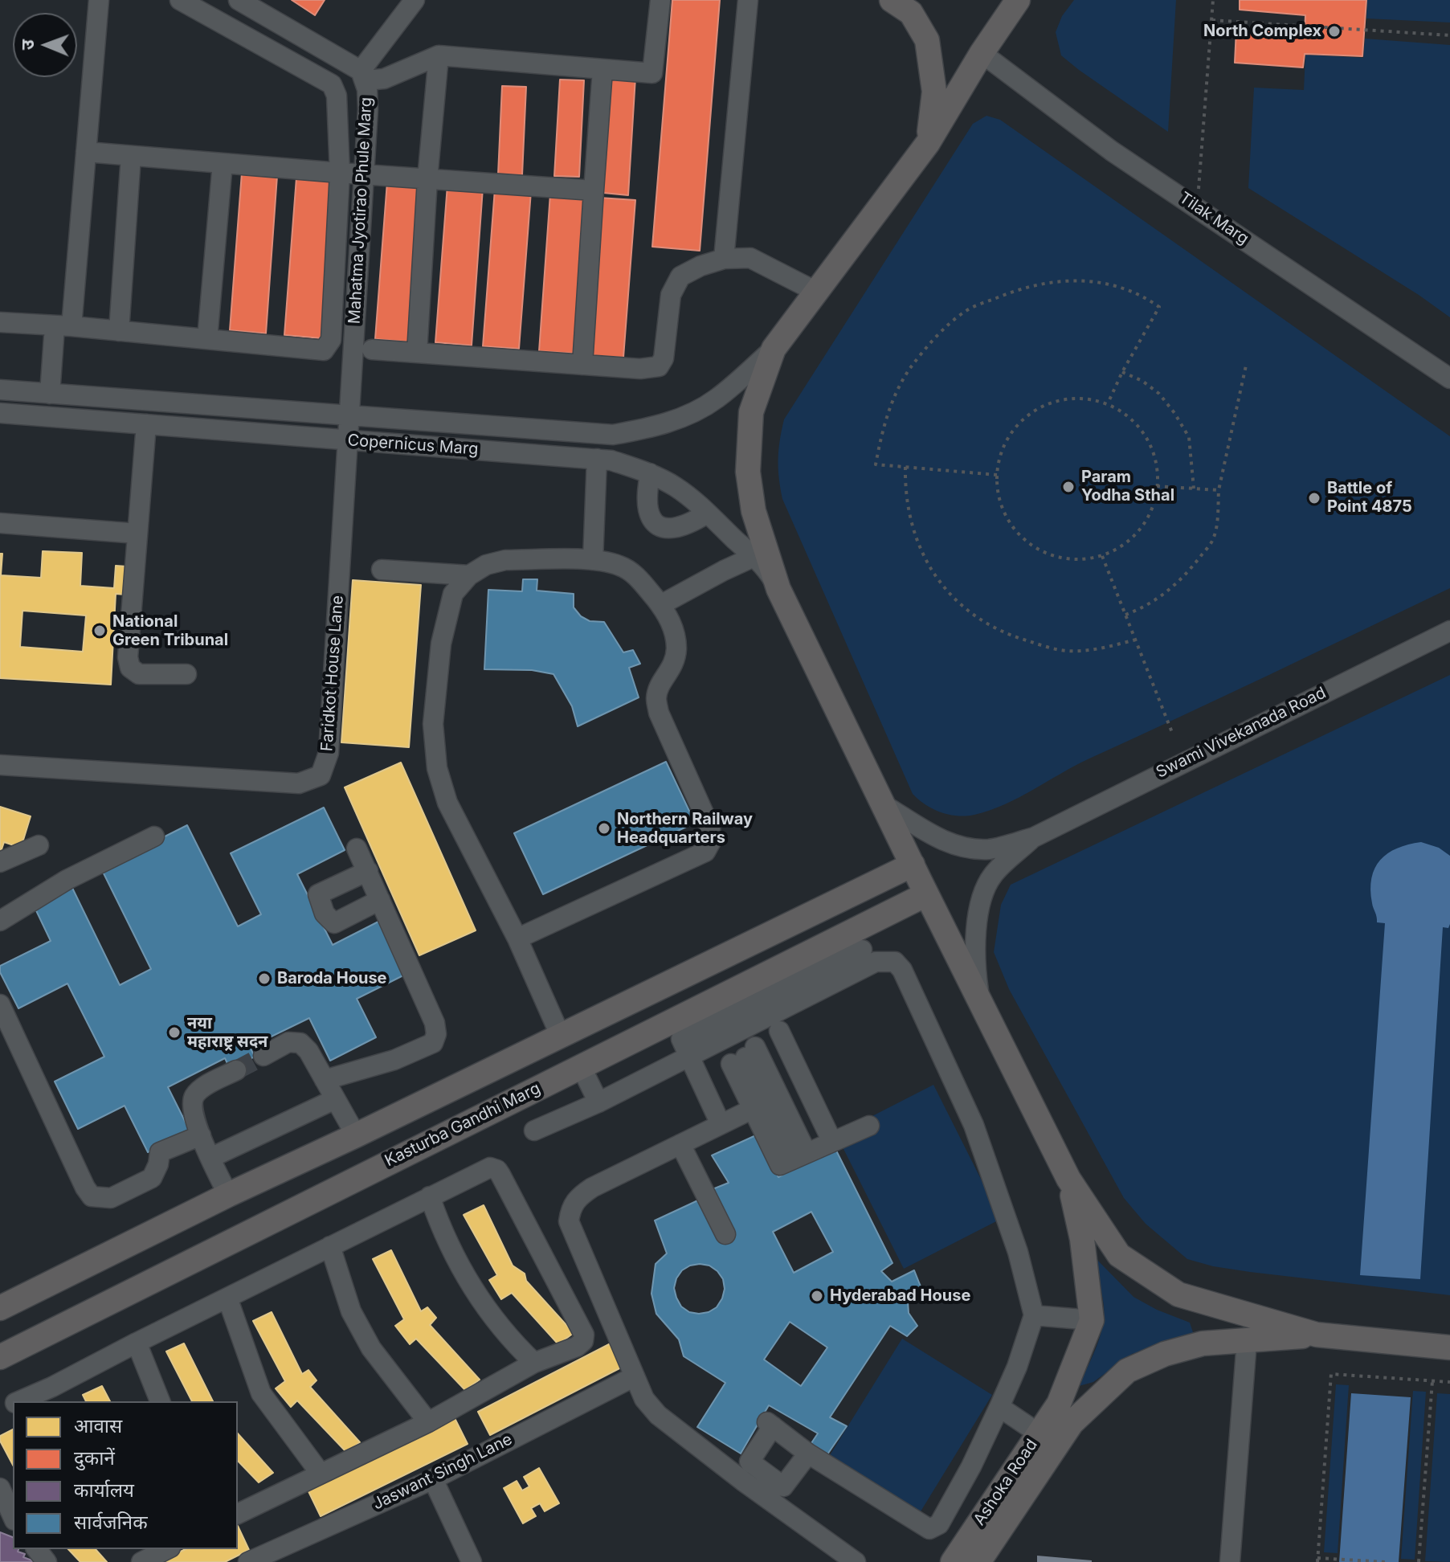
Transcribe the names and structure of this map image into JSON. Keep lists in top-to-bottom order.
{
  "streets": {
    "main road": ["Kasturba Gandhi Marg", "Ashoka Road"],
    "street": [
      "Mahatma Jyotirao Phule Marg",
      "Tilak Marg",
      "Copernicus Marg",
      "Faridkot House Lane",
      "Swami Vivekanada Road",
      "Jaswant Singh Lane"
    ]
  },
  "crossings": [
    ["Mahatma Jyotirao Phule Marg", "Copernicus Marg"],
    ["Mahatma Jyotirao Phule Marg", "Faridkot House Lane"],
    ["Copernicus Marg", "Faridkot House Lane"]
  ],
  "places": [
    "North Complex",
    "Param Yodha Sthal",
    "Battle of Point 4875",
    "National Green Tribunal",
    "Northern Railway Headquarters",
    "Baroda House",
    "नया महाराष्ट्र सदन",
    "Hyderabad House"
  ],
  "legend": [
    "आवास",
    "दुकानें",
    "कार्यालय",
    "सार्वजनिक"
  ],
  "north": "left"
}
